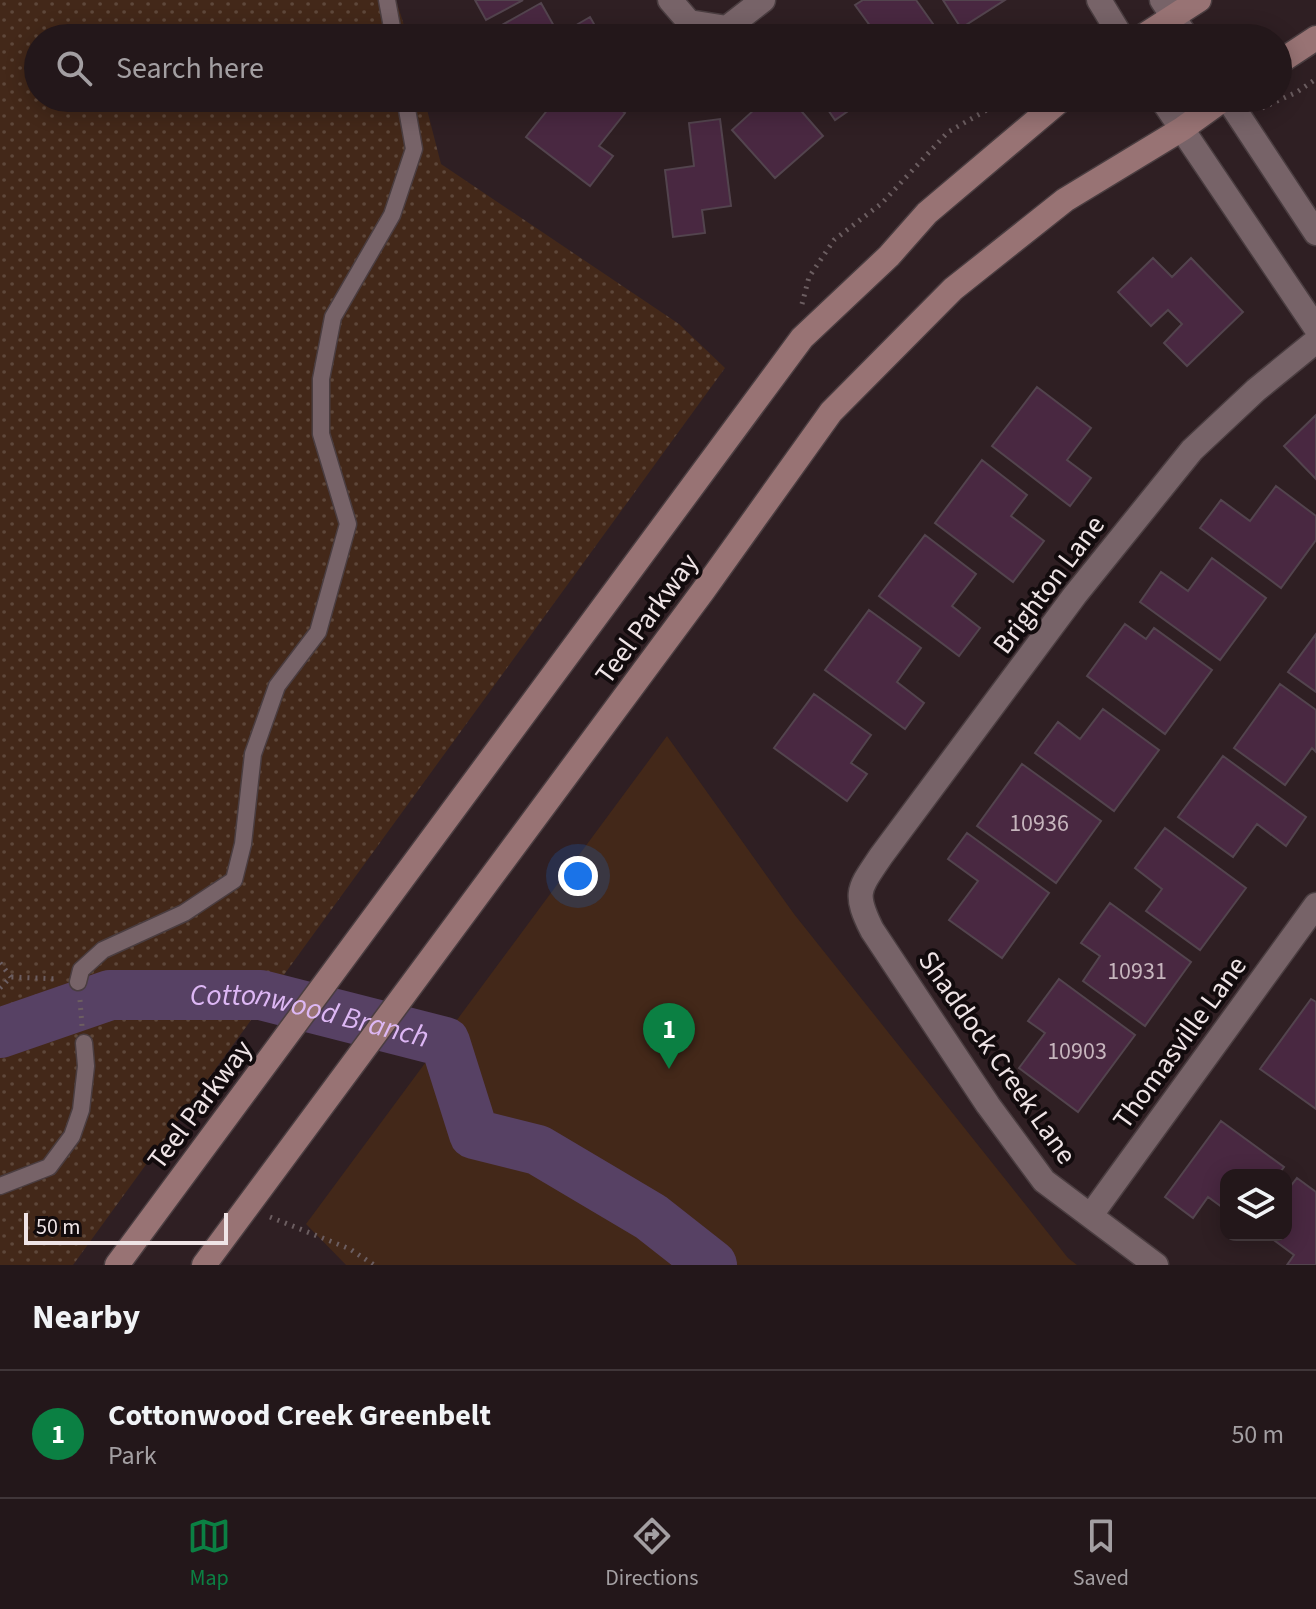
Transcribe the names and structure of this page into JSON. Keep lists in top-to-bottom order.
{
  "streets": {
    "main road": ["Teel Parkway"],
    "street": ["Brighton Lane", "Thomasville Lane", "Shaddock Creek Lane"]
  },
  "crossings": [
    ["Brighton Lane", "Shaddock Creek Lane"],
    ["Thomasville Lane", "Shaddock Creek Lane"]
  ],
  "water": ["Cottonwood Branch"],
  "house_numbers": ["10936", "10931", "10903"],
  "scale_bar": "50 m",
  "page": {
    "search": "Search here",
    "pins": "1",
    "scale": "50 m",
    "heading": "Nearby",
    "list": [
      {
        "mark": "1",
        "name": "Cottonwood Creek Greenbelt",
        "note": "Park",
        "value": "50 m"
      }
    ],
    "nav": ["Map", "Directions", "Saved"]
  }
}
